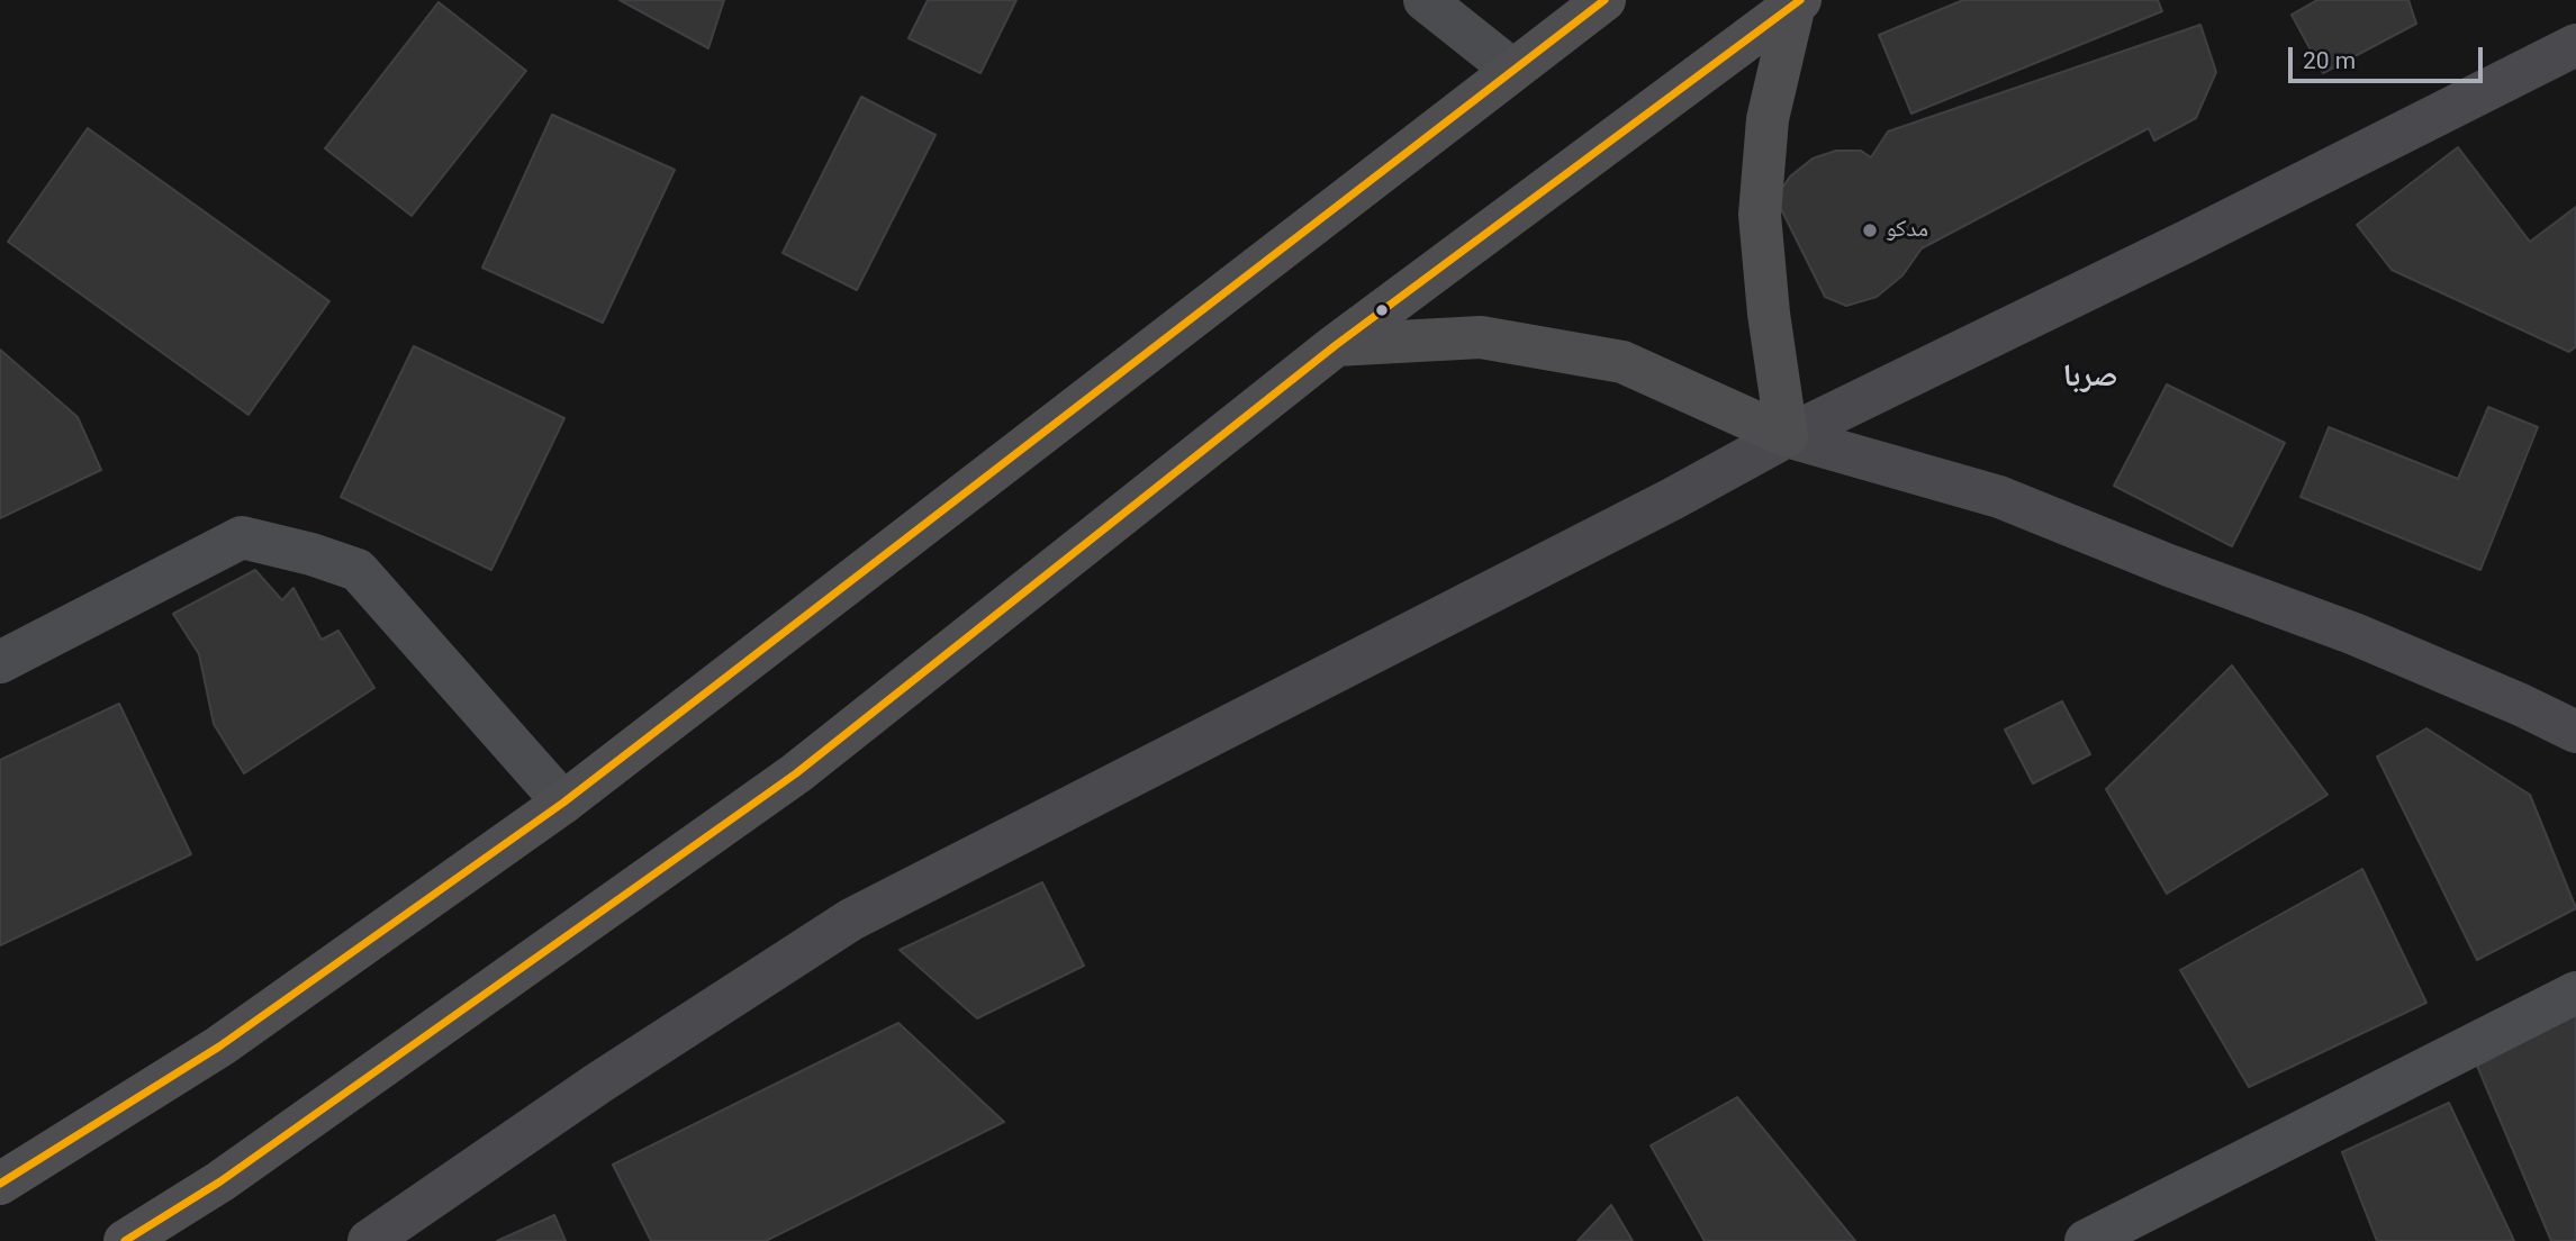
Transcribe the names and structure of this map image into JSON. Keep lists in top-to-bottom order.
{
  "districts": ["صربا"],
  "places": ["مدكو"],
  "scale_bar": "20 m"
}
